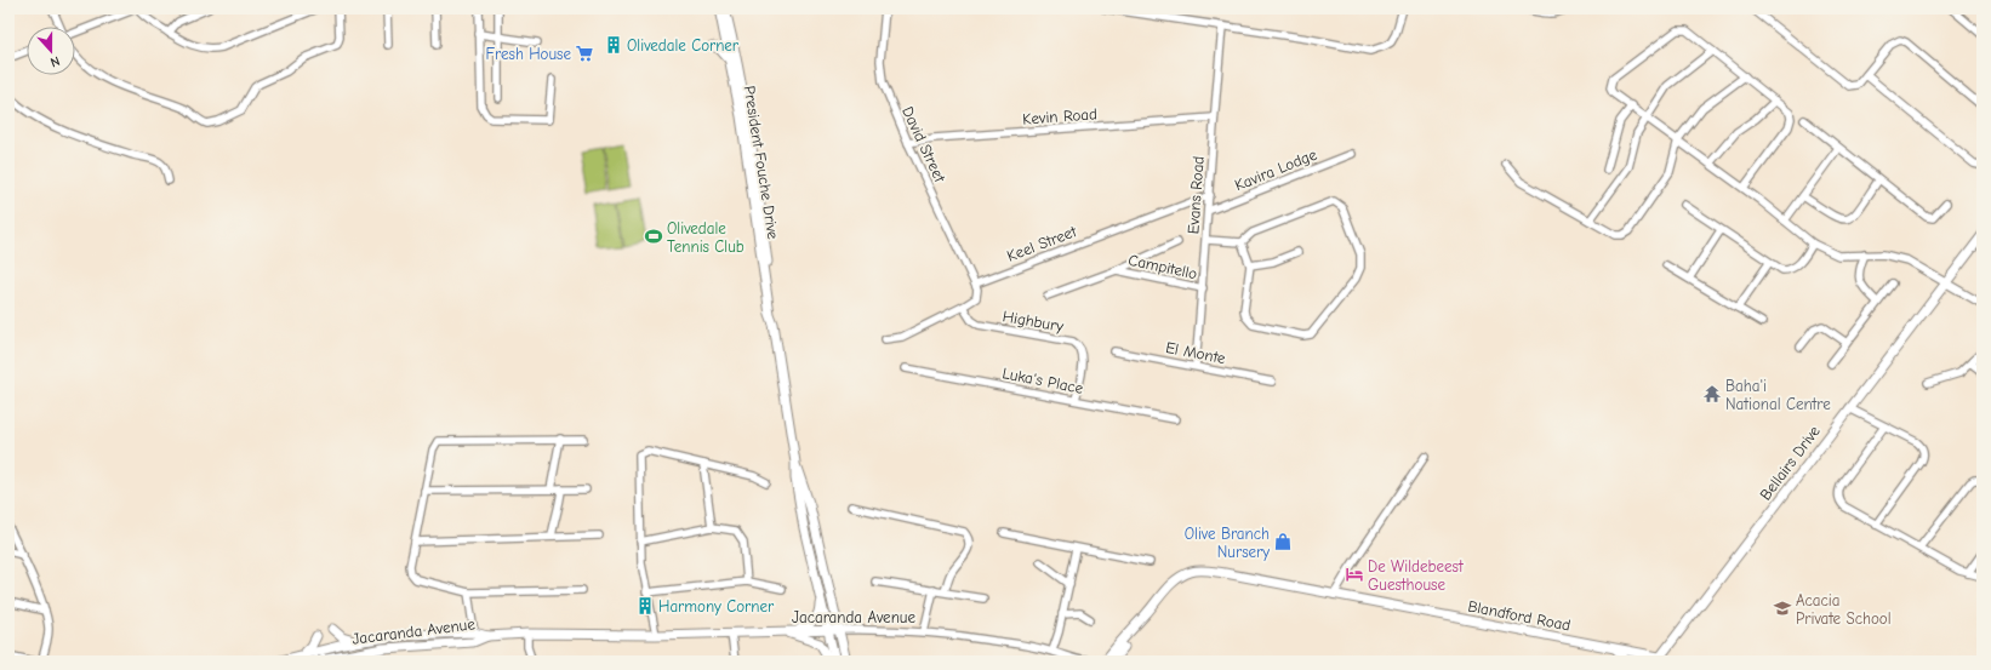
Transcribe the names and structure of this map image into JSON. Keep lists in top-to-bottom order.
{
  "streets": {
    "street": [
      "Kevin Road",
      "David Street",
      "President Fouche Drive",
      "Kavira Lodge",
      "Evans Road",
      "Keel Street",
      "Campitello",
      "Highbury",
      "El Monte",
      "Luka's Place",
      "Bellairs Drive",
      "Blandford Road",
      "Jacaranda Avenue"
    ]
  },
  "crossings": [
    ["Kevin Road", "David Street"],
    ["Kevin Road", "Evans Road"],
    ["David Street", "Keel Street"],
    ["President Fouche Drive", "Jacaranda Avenue"],
    ["Kavira Lodge", "Evans Road"],
    ["Evans Road", "Keel Street"],
    ["Evans Road", "Campitello"],
    ["Evans Road", "El Monte"],
    ["Highbury", "Luka's Place"],
    ["Bellairs Drive", "Blandford Road"],
    ["Blandford Road", "Jacaranda Avenue"]
  ],
  "places": {
    "building": ["Olivedale Corner", "Harmony Corner"],
    "supermarket": ["Fresh House"],
    "sports": ["Olivedale Tennis Club"],
    "temple": ["Baha'i National Centre"],
    "shop": ["Olive Branch Nursery"],
    "hotel": ["De Wildebeest Guesthouse"],
    "school or university": ["Acacia Private School"]
  },
  "north": "bottom"
}
